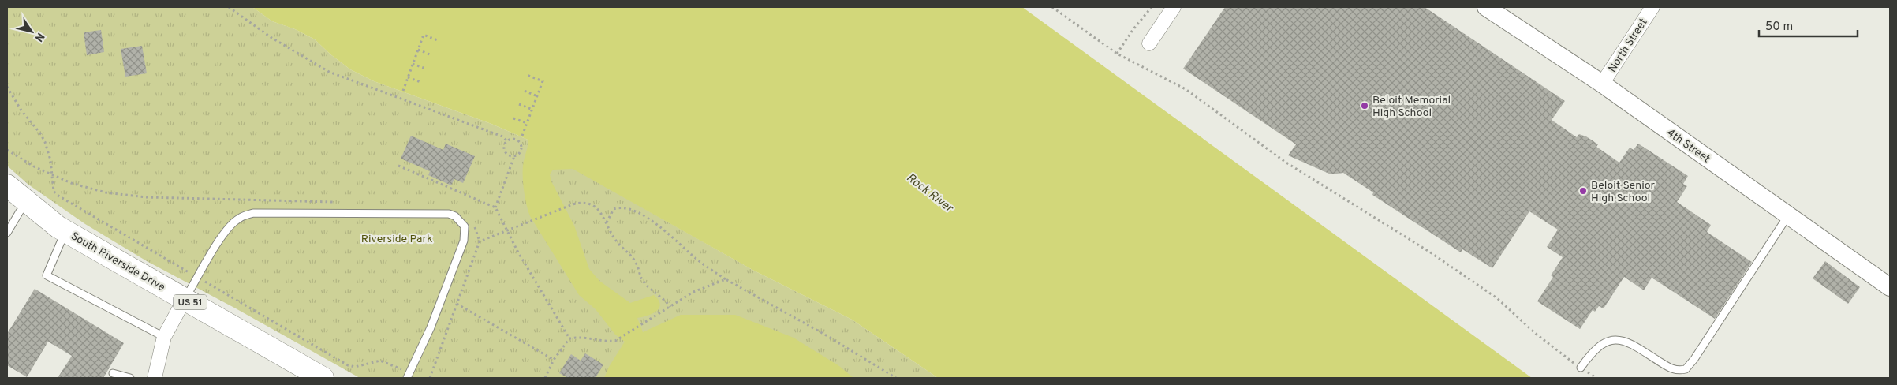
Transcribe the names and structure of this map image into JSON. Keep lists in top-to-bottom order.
{
  "streets": {
    "main road": ["South Riverside Drive", "US 51"],
    "street": ["North Street", "4th Street"]
  },
  "crossings": [
    ["North Street", "4th Street"]
  ],
  "water": ["Rock River"],
  "parks": ["Riverside Park"],
  "places": ["Beloit Memorial High School", "Beloit Senior High School"],
  "scale_bar": "50 m",
  "north": "bottom right"
}
